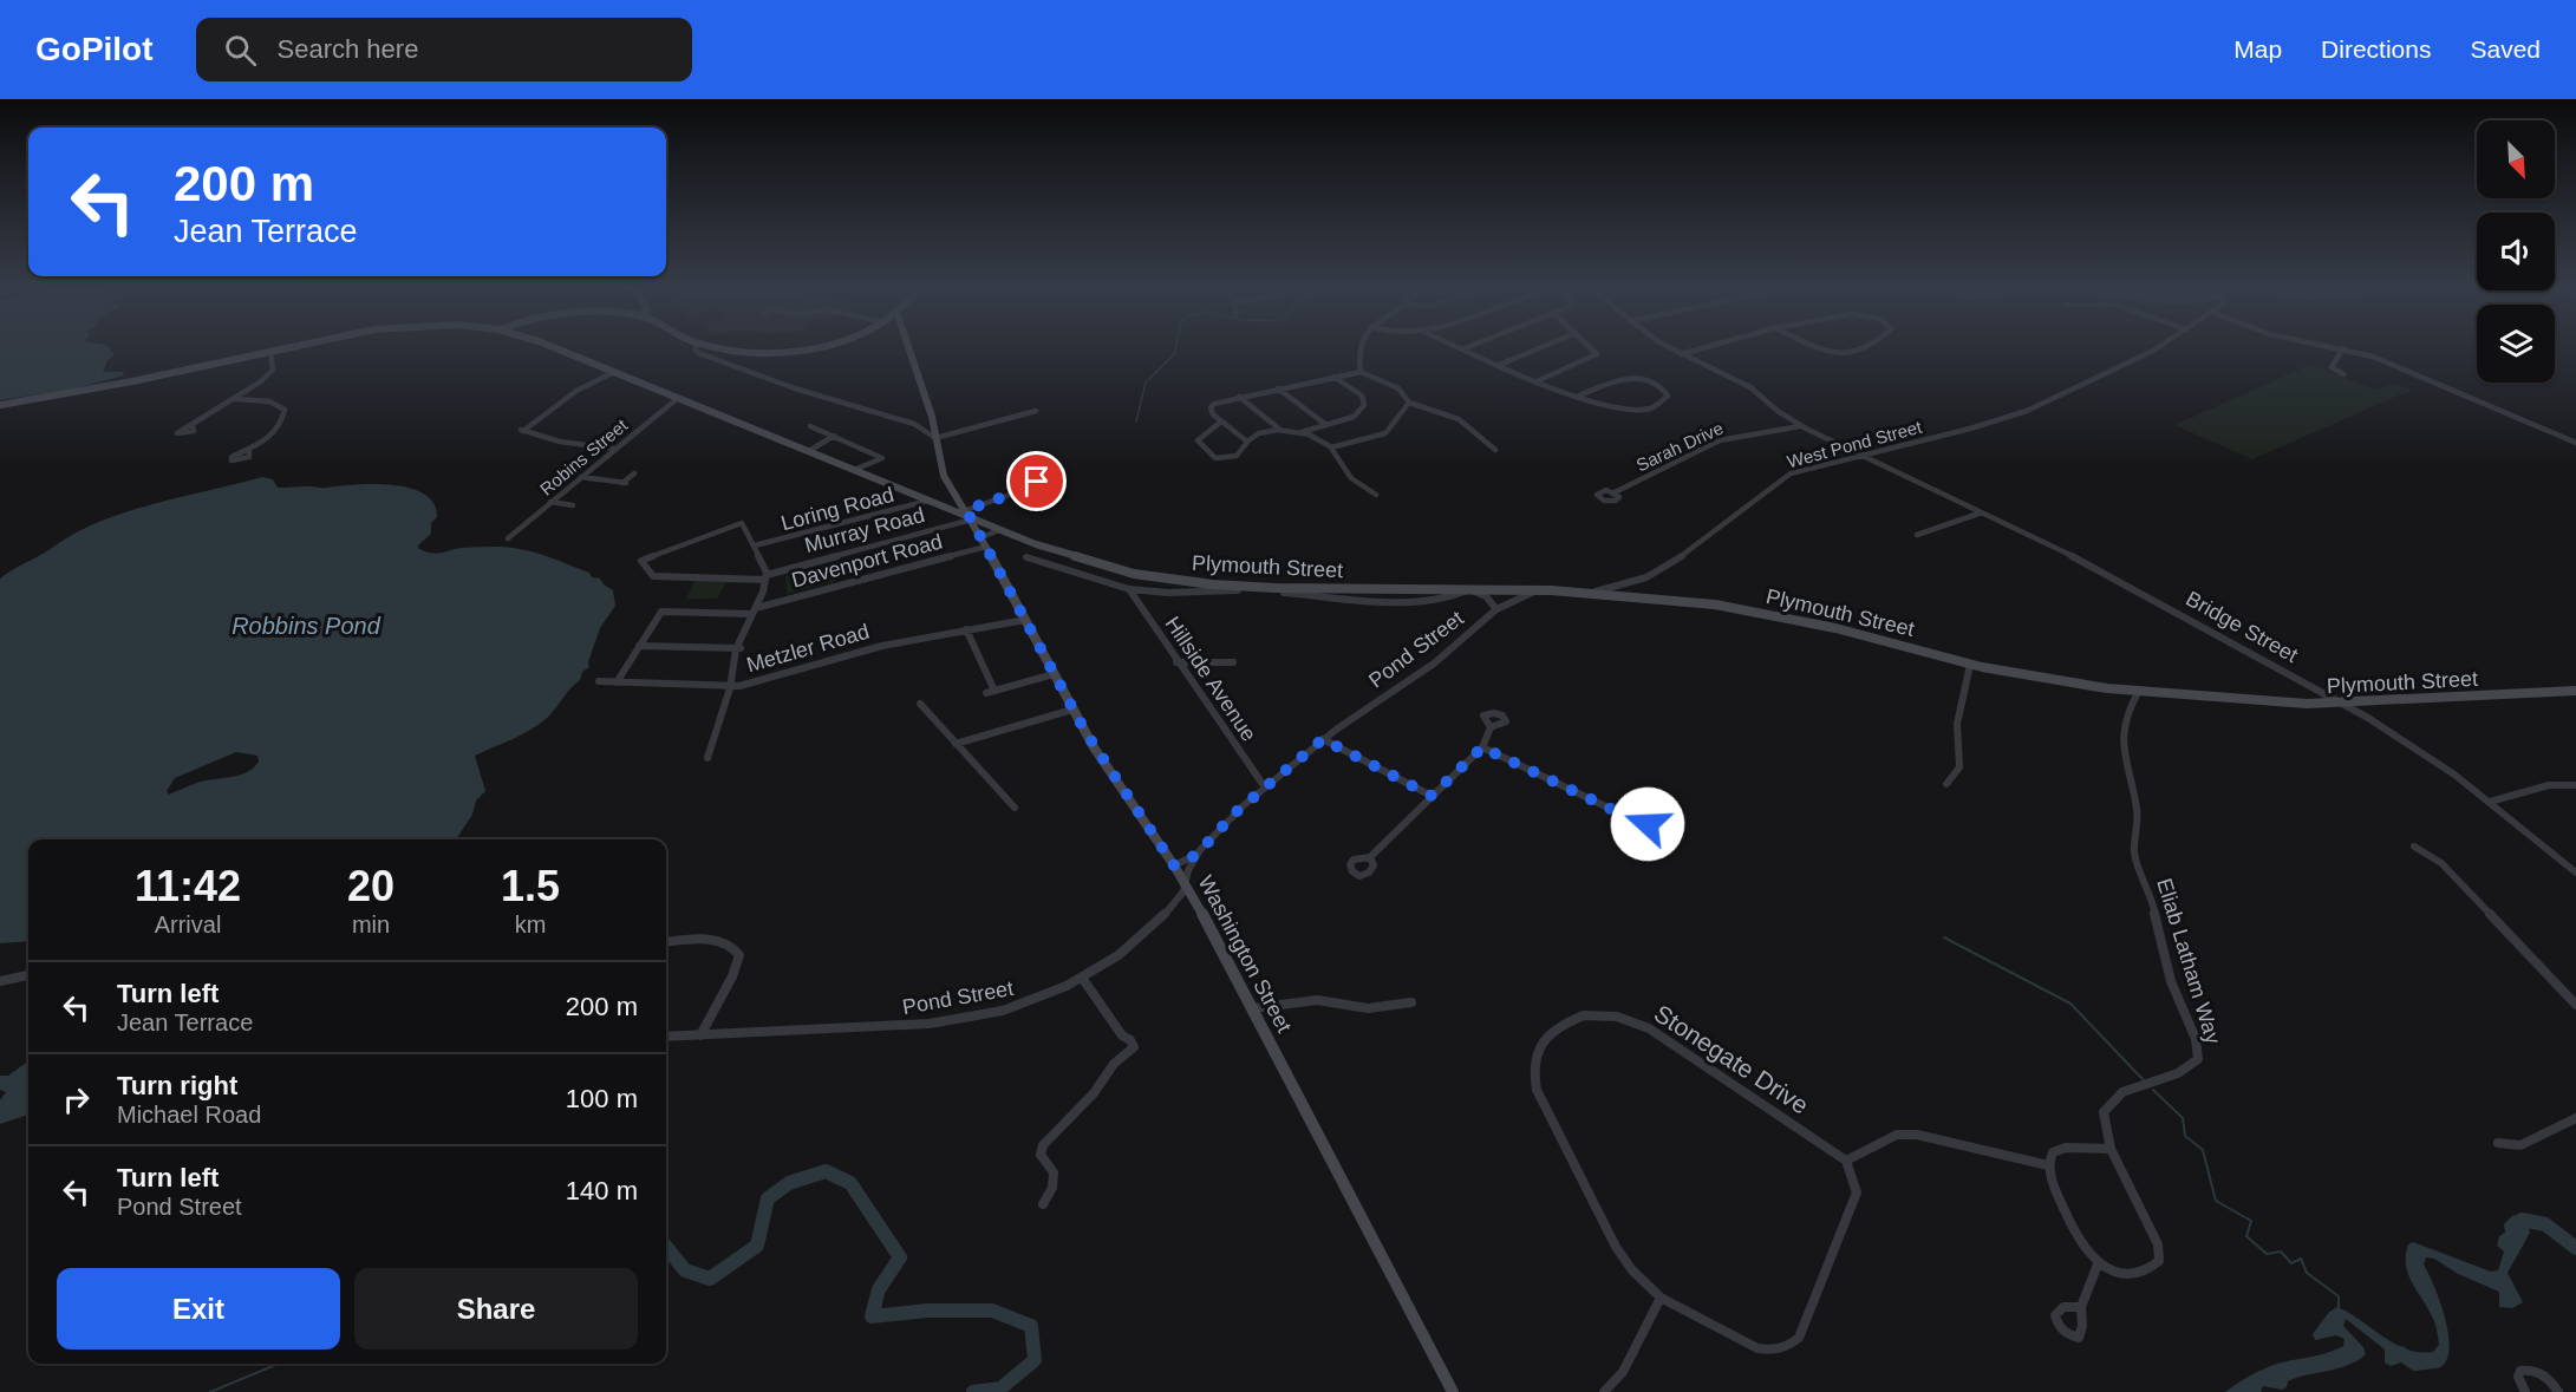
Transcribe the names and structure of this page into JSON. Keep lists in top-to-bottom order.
{
  "streets": {
    "main road": ["Plymouth Street", "Washington Street"],
    "street": [
      "West Pond Street",
      "Sarah Drive",
      "Robins Street",
      "Loring Road",
      "Murray Road",
      "Davenport Road",
      "Bridge Street",
      "Metzler Road",
      "Pond Street",
      "Hillside Avenue",
      "Eliab Latham Way",
      "Stonegate Drive"
    ]
  },
  "crossings": [
    ["West Pond Street", "Plymouth Street"],
    ["West Pond Street", "Bridge Street"],
    ["Sarah Drive", "Bridge Street"],
    ["Robins Street", "Plymouth Street"],
    ["Loring Road", "Murray Road"],
    ["Loring Road", "Plymouth Street"],
    ["Murray Road", "Plymouth Street"],
    ["Murray Road", "Washington Street"],
    ["Davenport Road", "Plymouth Street"],
    ["Davenport Road", "Washington Street"],
    ["Plymouth Street", "Bridge Street"],
    ["Plymouth Street", "Pond Street"],
    ["Plymouth Street", "Washington Street"],
    ["Plymouth Street", "Eliab Latham Way"],
    ["Metzler Road", "Washington Street"],
    ["Pond Street", "Hillside Avenue"],
    ["Pond Street", "Washington Street"]
  ],
  "water": ["Robbins Pond"],
  "north": "bottom right",
  "page": {
    "header": "GoPilot",
    "search": "Search here",
    "nav": ["Map", "Directions", "Saved"],
    "turn": ["200 m", "Jean Terrace"],
    "eta": [
      "11:42",
      "Arrival",
      "20",
      "min",
      "1.5",
      "km"
    ],
    "list": [
      {
        "name": "Turn left",
        "note": "Jean Terrace",
        "value": "200 m"
      },
      {
        "name": "Turn right",
        "note": "Michael Road",
        "value": "100 m"
      },
      {
        "name": "Turn left",
        "note": "Pond Street",
        "value": "140 m"
      }
    ],
    "buttons": ["Exit", "Share"]
  }
}
